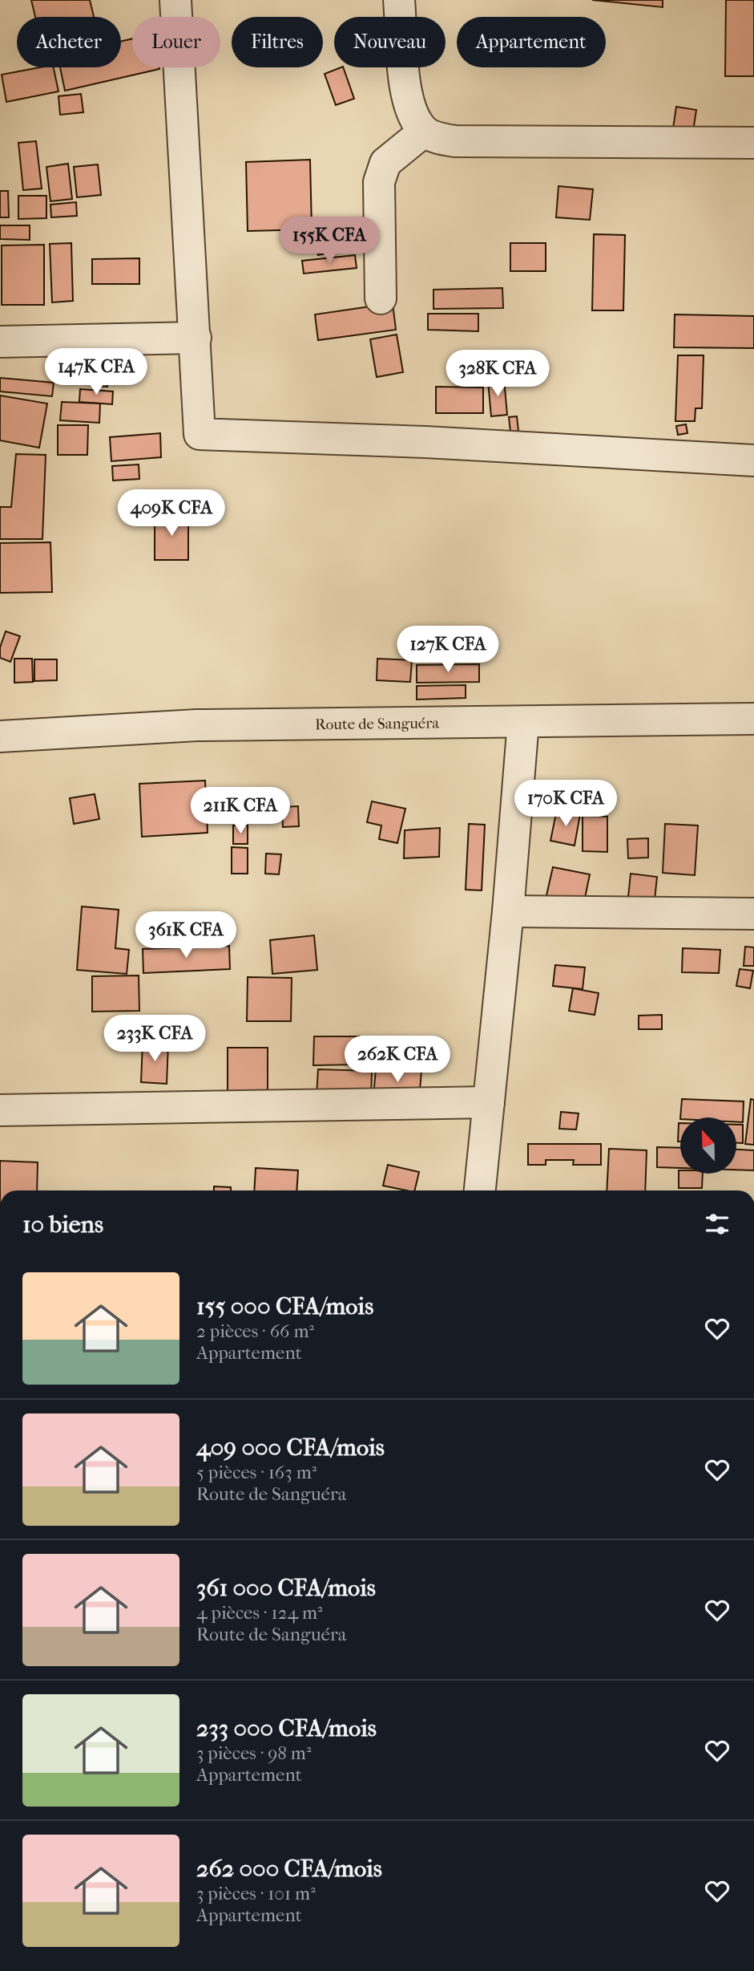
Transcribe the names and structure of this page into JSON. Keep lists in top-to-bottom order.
{
  "streets": {
    "street": ["Route de Sanguéra"]
  },
  "north": "top",
  "page": {
    "chip": [
      "Acheter",
      "Louer",
      "Filtres",
      "Nouveau",
      "Appartement"
    ],
    "price": [
      "155K CFA",
      "147K CFA",
      "328K CFA",
      "409K CFA",
      "127K CFA",
      "170K CFA",
      "211K CFA",
      "361K CFA",
      "233K CFA",
      "262K CFA"
    ],
    "heading": "10 biens",
    "list": [
      {
        "name": "155 000 CFA/mois",
        "note": "2 pièces · 66 m² · Appartement"
      },
      {
        "name": "409 000 CFA/mois",
        "note": "5 pièces · 163 m² · Route de Sanguéra"
      },
      {
        "name": "361 000 CFA/mois",
        "note": "4 pièces · 124 m² · Route de Sanguéra"
      },
      {
        "name": "233 000 CFA/mois",
        "note": "3 pièces · 98 m² · Appartement"
      },
      {
        "name": "262 000 CFA/mois",
        "note": "3 pièces · 101 m² · Appartement"
      }
    ]
  }
}
